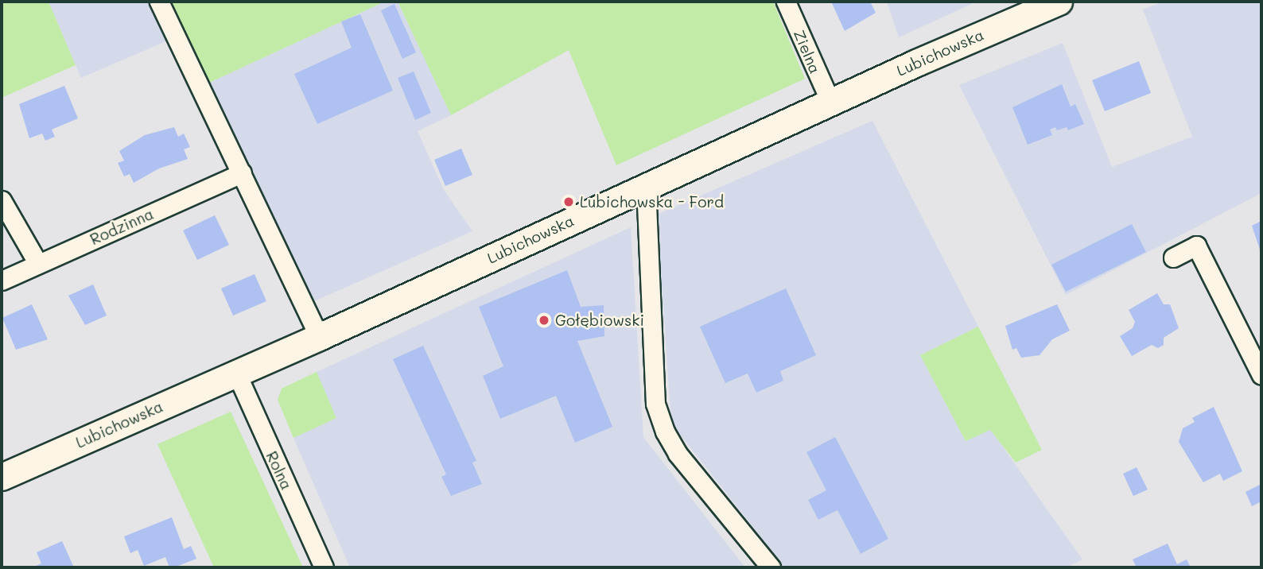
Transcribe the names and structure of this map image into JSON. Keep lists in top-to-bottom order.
{
  "streets": {
    "street": [
      "Zielna",
      "Lubichowska",
      "Rodzinna",
      "Rolna"
    ]
  },
  "crossings": [
    ["Zielna", "Lubichowska"],
    ["Lubichowska", "Rolna"]
  ],
  "places": ["Lubichowska - Ford", "Gołębiowski"]
}
